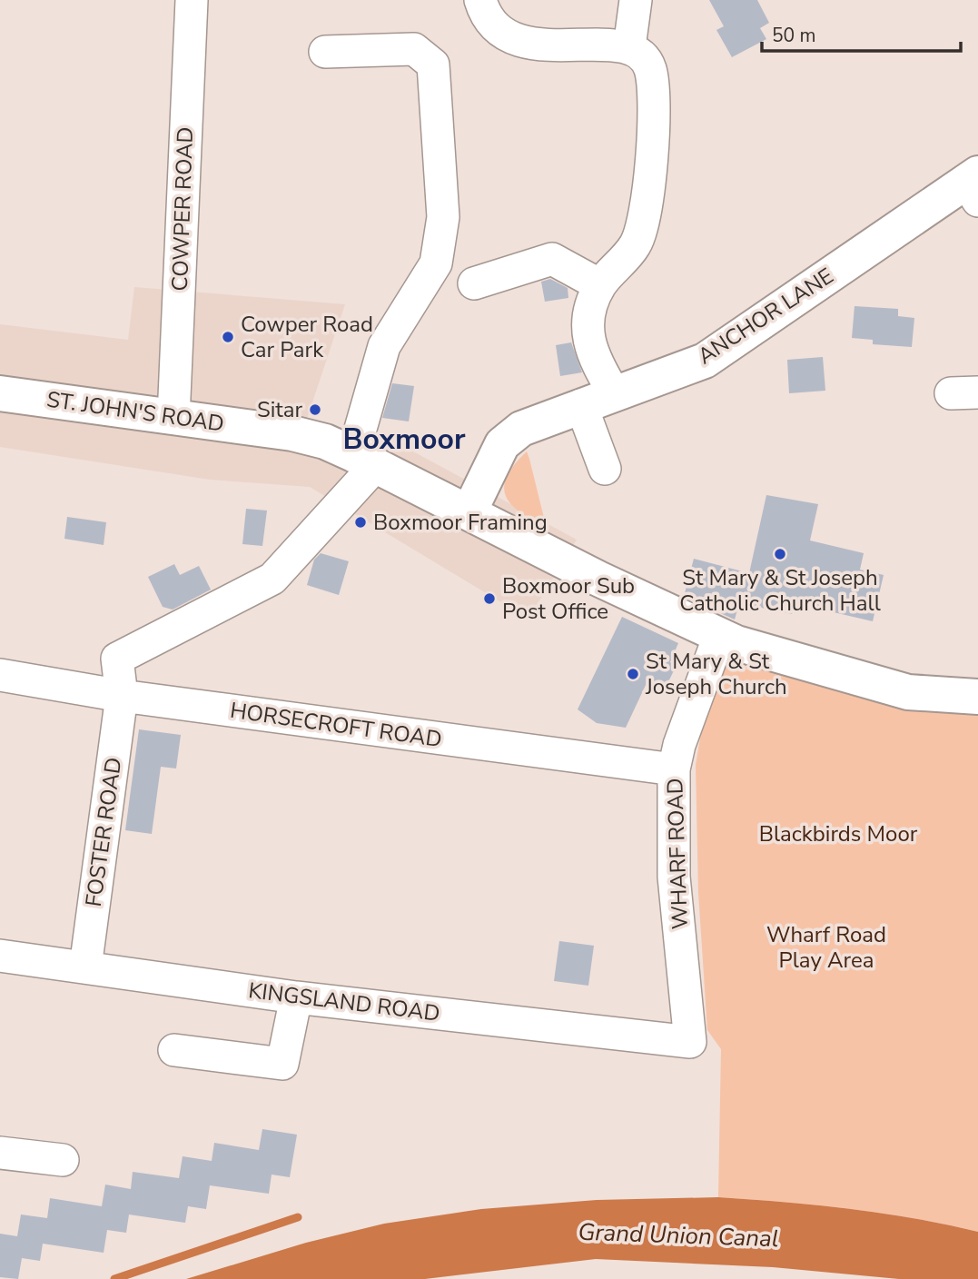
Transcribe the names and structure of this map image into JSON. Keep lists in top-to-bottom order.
{
  "streets": {
    "street": [
      "COWPER ROAD",
      "ANCHOR LANE",
      "ST. JOHN'S ROAD",
      "HORSECROFT ROAD",
      "FOSTER ROAD",
      "WHARF ROAD",
      "KINGSLAND ROAD"
    ]
  },
  "crossings": [
    ["COWPER ROAD", "ST. JOHN'S ROAD"],
    ["ANCHOR LANE", "ST. JOHN'S ROAD"],
    ["ST. JOHN'S ROAD", "FOSTER ROAD"],
    ["ST. JOHN'S ROAD", "WHARF ROAD"],
    ["HORSECROFT ROAD", "FOSTER ROAD"],
    ["HORSECROFT ROAD", "WHARF ROAD"],
    ["FOSTER ROAD", "KINGSLAND ROAD"],
    ["WHARF ROAD", "KINGSLAND ROAD"]
  ],
  "districts": ["Boxmoor"],
  "water": ["Grand Union Canal"],
  "parks": ["Blackbirds Moor", "Wharf Road Play Area"],
  "places": [
    "Cowper Road Car Park",
    "Sitar",
    "Boxmoor Framing",
    "St Mary & St Joseph Catholic Church Hall",
    "Boxmoor Sub Post Office",
    "St Mary & St Joseph Church"
  ],
  "scale_bar": "50 m"
}
